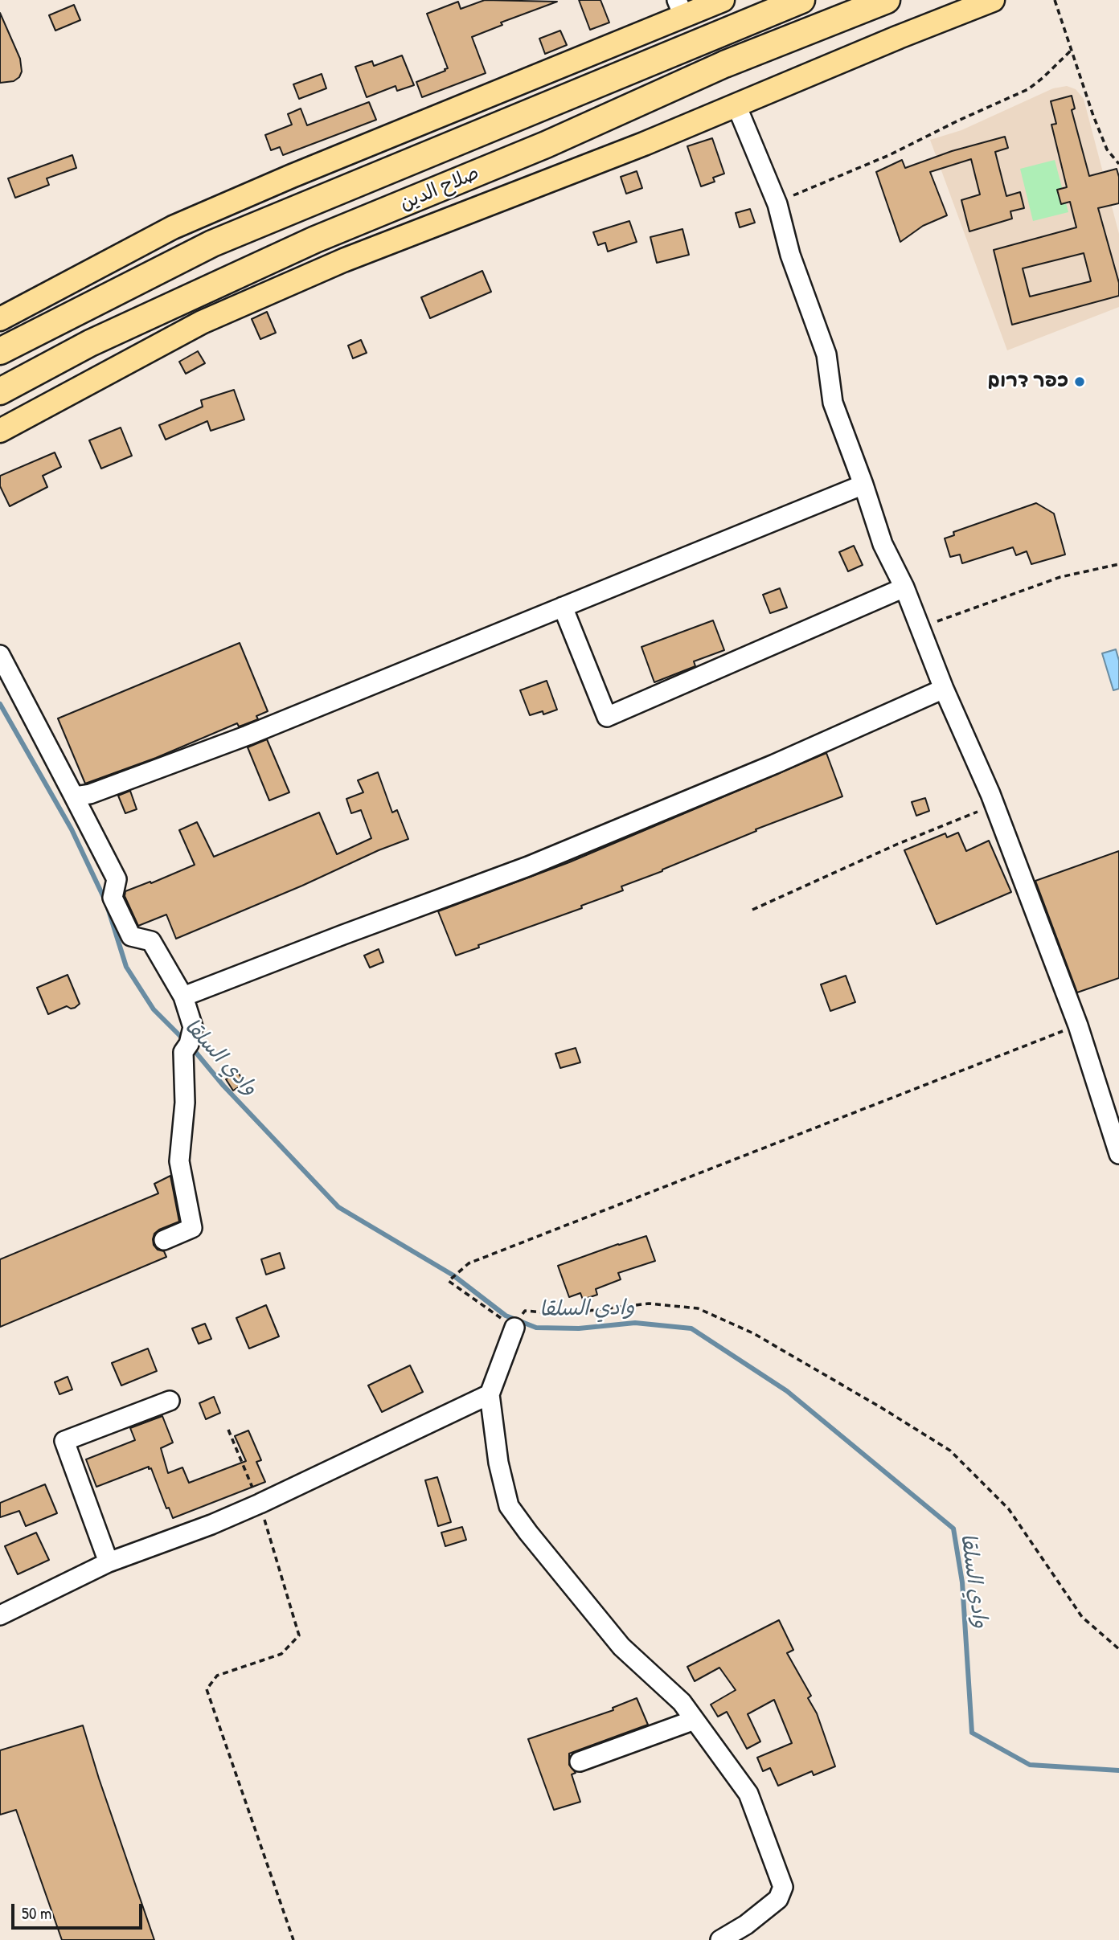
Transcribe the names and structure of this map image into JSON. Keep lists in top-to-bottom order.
{
  "streets": {
    "highway": ["صلاح الدين"]
  },
  "water": ["وادي السلقا"],
  "places": ["כפר דרום"],
  "scale_bar": "50 m"
}
